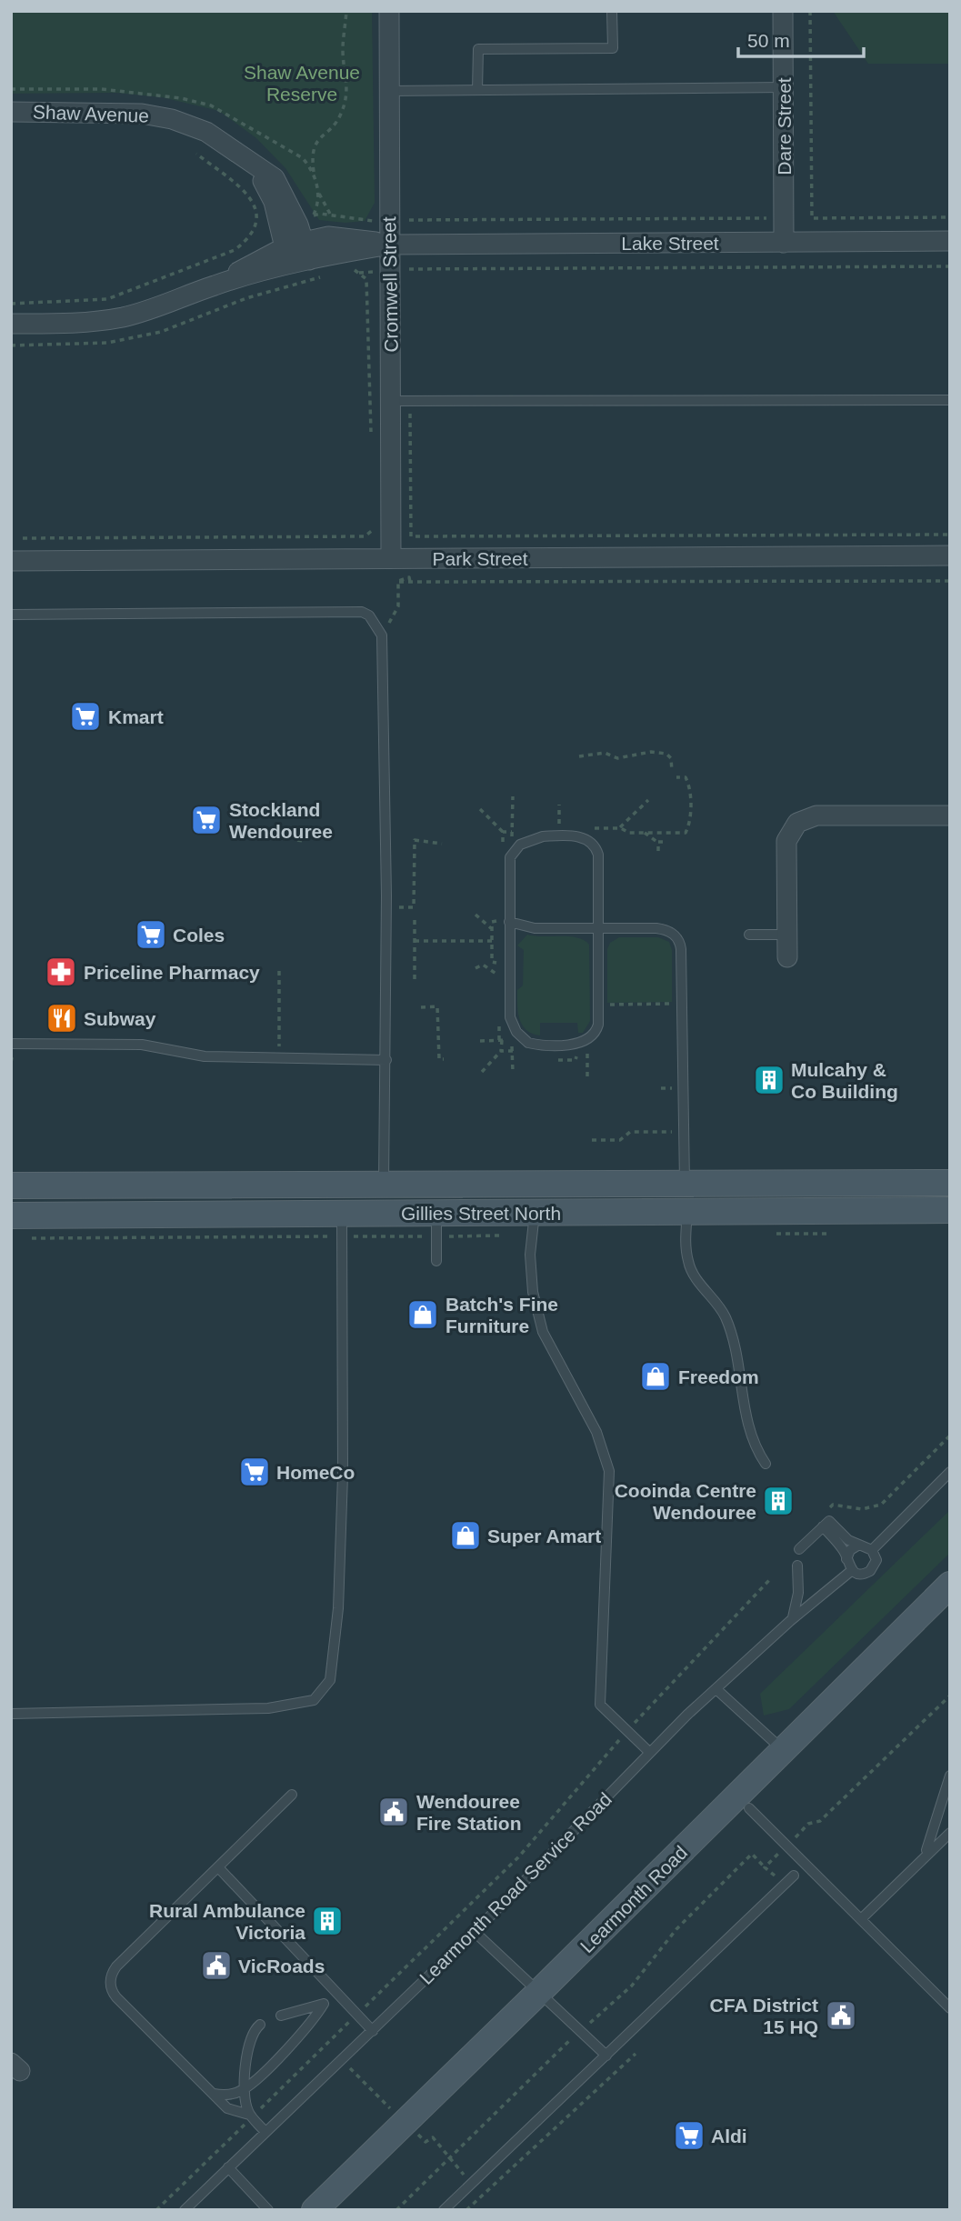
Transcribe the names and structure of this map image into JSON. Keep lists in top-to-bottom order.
{
  "streets": {
    "main road": ["Gillies Street North", "Learmonth Road"],
    "street": [
      "Shaw Avenue",
      "Dare Street",
      "Lake Street",
      "Cromwell Street",
      "Park Street"
    ],
    "lane": ["Learmonth Road Service Road"]
  },
  "crossings": [
    ["Shaw Avenue", "Lake Street"],
    ["Dare Street", "Lake Street"],
    ["Lake Street", "Cromwell Street"],
    ["Cromwell Street", "Park Street"]
  ],
  "parks": ["Shaw Avenue Reserve"],
  "places": {
    "supermarket": [
      "Kmart",
      "Stockland Wendouree",
      "Coles",
      "HomeCo",
      "Aldi"
    ],
    "pharmacy": ["Priceline Pharmacy"],
    "restaurant": ["Subway"],
    "building": ["Mulcahy & Co Building", "Cooinda Centre Wendouree", "Rural Ambulance Victoria"],
    "shop": ["Batch's Fine Furniture", "Freedom", "Super Amart"],
    "public building": ["Wendouree Fire Station", "VicRoads", "CFA District 15 HQ"]
  },
  "scale_bar": "50 m"
}
